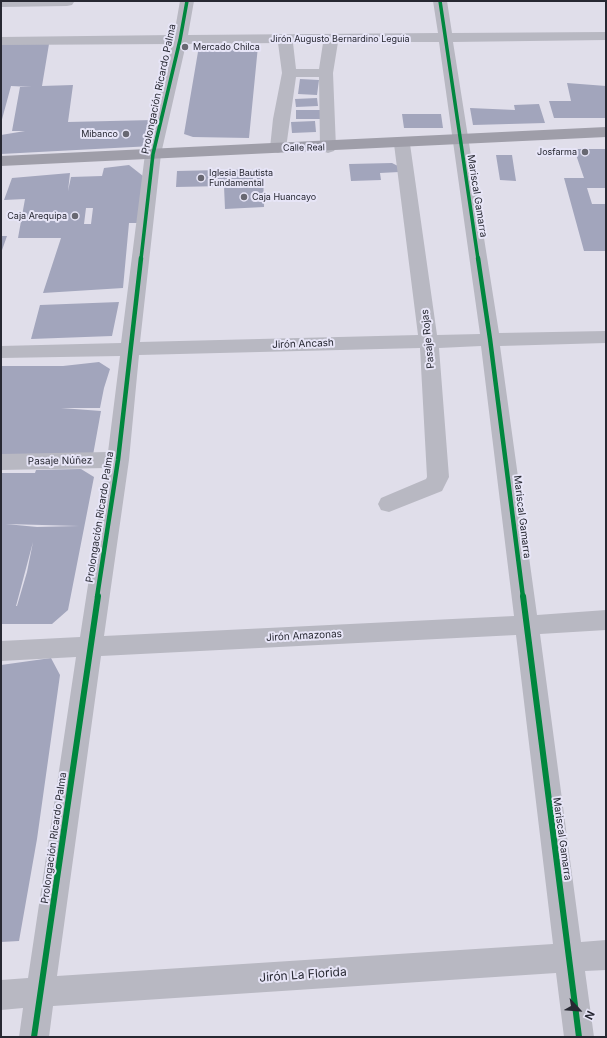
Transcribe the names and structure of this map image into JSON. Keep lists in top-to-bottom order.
{
  "streets": {
    "highway": ["Calle Real"],
    "street": [
      "Jirón Augusto Bernardino Leguia",
      "Prolongación Ricardo Palma",
      "Mariscal Gamarra",
      "Pasaje Rojas",
      "Jirón Ancash",
      "Pasaje Núñez",
      "Jirón Amazonas",
      "Jirón La Florida"
    ]
  },
  "crossings": [
    ["Jirón Augusto Bernardino Leguia", "Prolongación Ricardo Palma"],
    ["Jirón Augusto Bernardino Leguia", "Mariscal Gamarra"],
    ["Prolongación Ricardo Palma", "Calle Real"],
    ["Prolongación Ricardo Palma", "Jirón Ancash"],
    ["Prolongación Ricardo Palma", "Pasaje Núñez"],
    ["Prolongación Ricardo Palma", "Jirón Amazonas"],
    ["Prolongación Ricardo Palma", "Jirón La Florida"],
    ["Calle Real", "Mariscal Gamarra"],
    ["Calle Real", "Pasaje Rojas"],
    ["Mariscal Gamarra", "Jirón Ancash"],
    ["Mariscal Gamarra", "Jirón Amazonas"],
    ["Mariscal Gamarra", "Jirón La Florida"],
    ["Pasaje Rojas", "Jirón Ancash"]
  ],
  "places": [
    "Mercado Chilca",
    "Mibanco",
    "Josfarma",
    "Iglesia Bautista Fundamental",
    "Caja Huancayo",
    "Caja Arequipa"
  ],
  "north": "bottom right"
}
